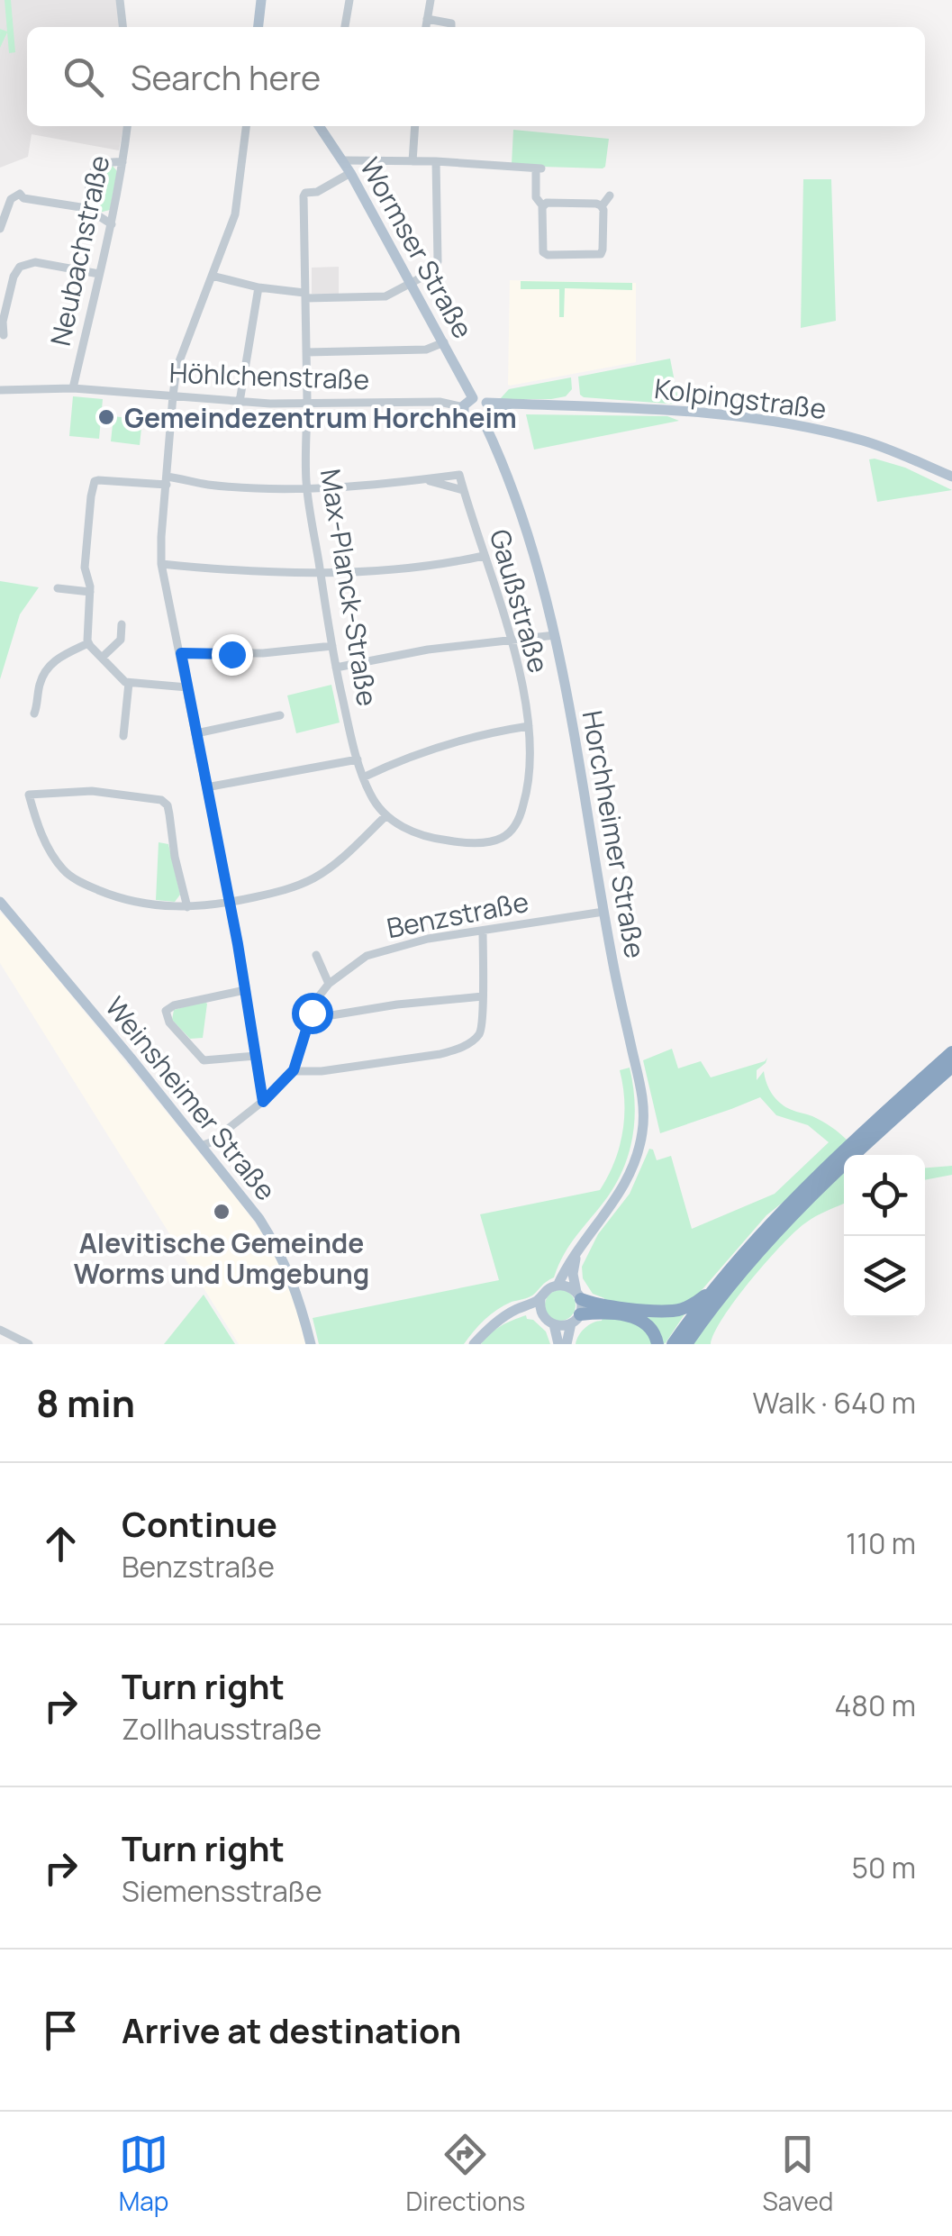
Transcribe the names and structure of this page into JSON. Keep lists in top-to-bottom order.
{
  "streets": {
    "main road": [
      "Wormser Straße",
      "Kolpingstraße",
      "Horchheimer Straße",
      "Weinsheimer Straße"
    ],
    "street": [
      "Neubachstraße",
      "Höhlchenstraße",
      "Max-Planck-Straße",
      "Gaußstraße",
      "Benzstraße"
    ]
  },
  "crossings": [
    ["Wormser Straße", "Höhlchenstraße"],
    ["Wormser Straße", "Kolpingstraße"],
    ["Wormser Straße", "Max-Planck-Straße"],
    ["Wormser Straße", "Horchheimer Straße"],
    ["Neubachstraße", "Höhlchenstraße"],
    ["Höhlchenstraße", "Kolpingstraße"],
    ["Höhlchenstraße", "Max-Planck-Straße"],
    ["Höhlchenstraße", "Horchheimer Straße"],
    ["Kolpingstraße", "Horchheimer Straße"],
    ["Max-Planck-Straße", "Gaußstraße"],
    ["Horchheimer Straße", "Benzstraße"],
    ["Benzstraße", "Weinsheimer Straße"]
  ],
  "places": ["Gemeindezentrum Horchheim", "Alevitische Gemeinde Worms und Umgebung"],
  "page": {
    "search": "Search here",
    "heading": ["8 min", "Walk · 640 m"],
    "list": [
      ["Continue", "Benzstraße", "110 m"],
      ["Turn right", "Zollhausstraße", "480 m"],
      ["Turn right", "Siemensstraße", "50 m"],
      "Arrive at destination"
    ],
    "nav": ["Map", "Directions", "Saved"]
  }
}
